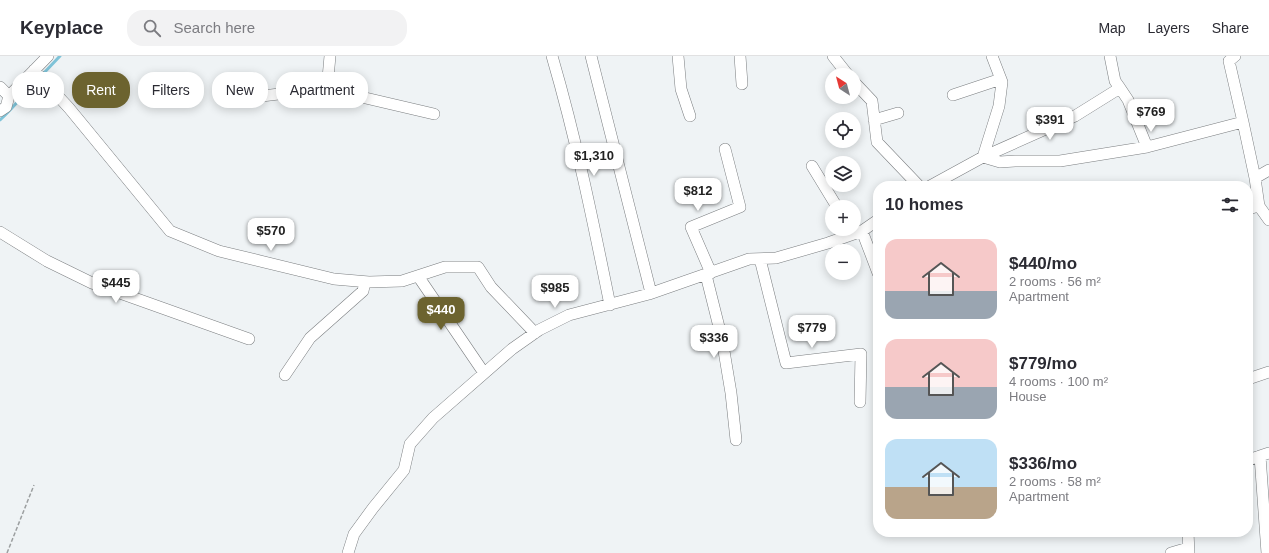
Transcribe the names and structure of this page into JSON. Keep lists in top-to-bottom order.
{
  "north": "top left",
  "page": {
    "header": "Keyplace",
    "search": "Search here",
    "nav": ["Map", "Layers", "Share"],
    "map_buttons": ["+", "−"],
    "chip": [
      "Buy",
      "Rent",
      "Filters",
      "New",
      "Apartment"
    ],
    "price": [
      "$769",
      "$391",
      "$1,310",
      "$812",
      "$570",
      "$445",
      "$985",
      "$440",
      "$779",
      "$336"
    ],
    "heading": "10 homes",
    "list": [
      {
        "name": "$440/mo",
        "note": "2 rooms · 56 m² · Apartment"
      },
      {
        "name": "$779/mo",
        "note": "4 rooms · 100 m² · House"
      },
      {
        "name": "$336/mo",
        "note": "2 rooms · 58 m² · Apartment"
      }
    ]
  }
}
